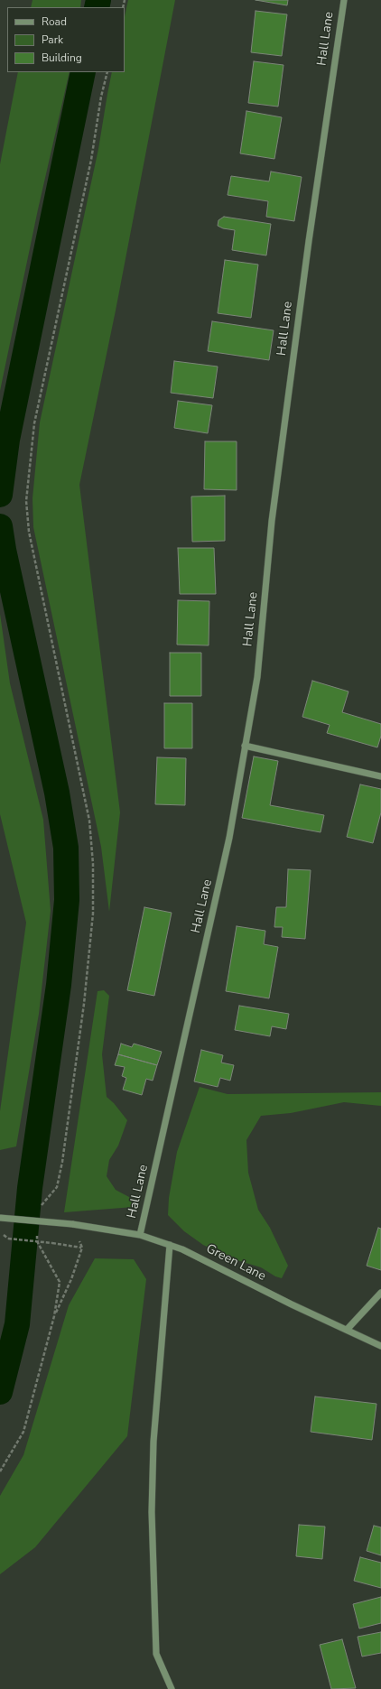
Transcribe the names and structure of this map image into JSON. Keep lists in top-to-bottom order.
{
  "streets": {
    "street": ["Hall Lane", "Green Lane"]
  },
  "crossings": [
    ["Hall Lane", "Green Lane"]
  ],
  "legend": ["Road", "Park", "Building"]
}
